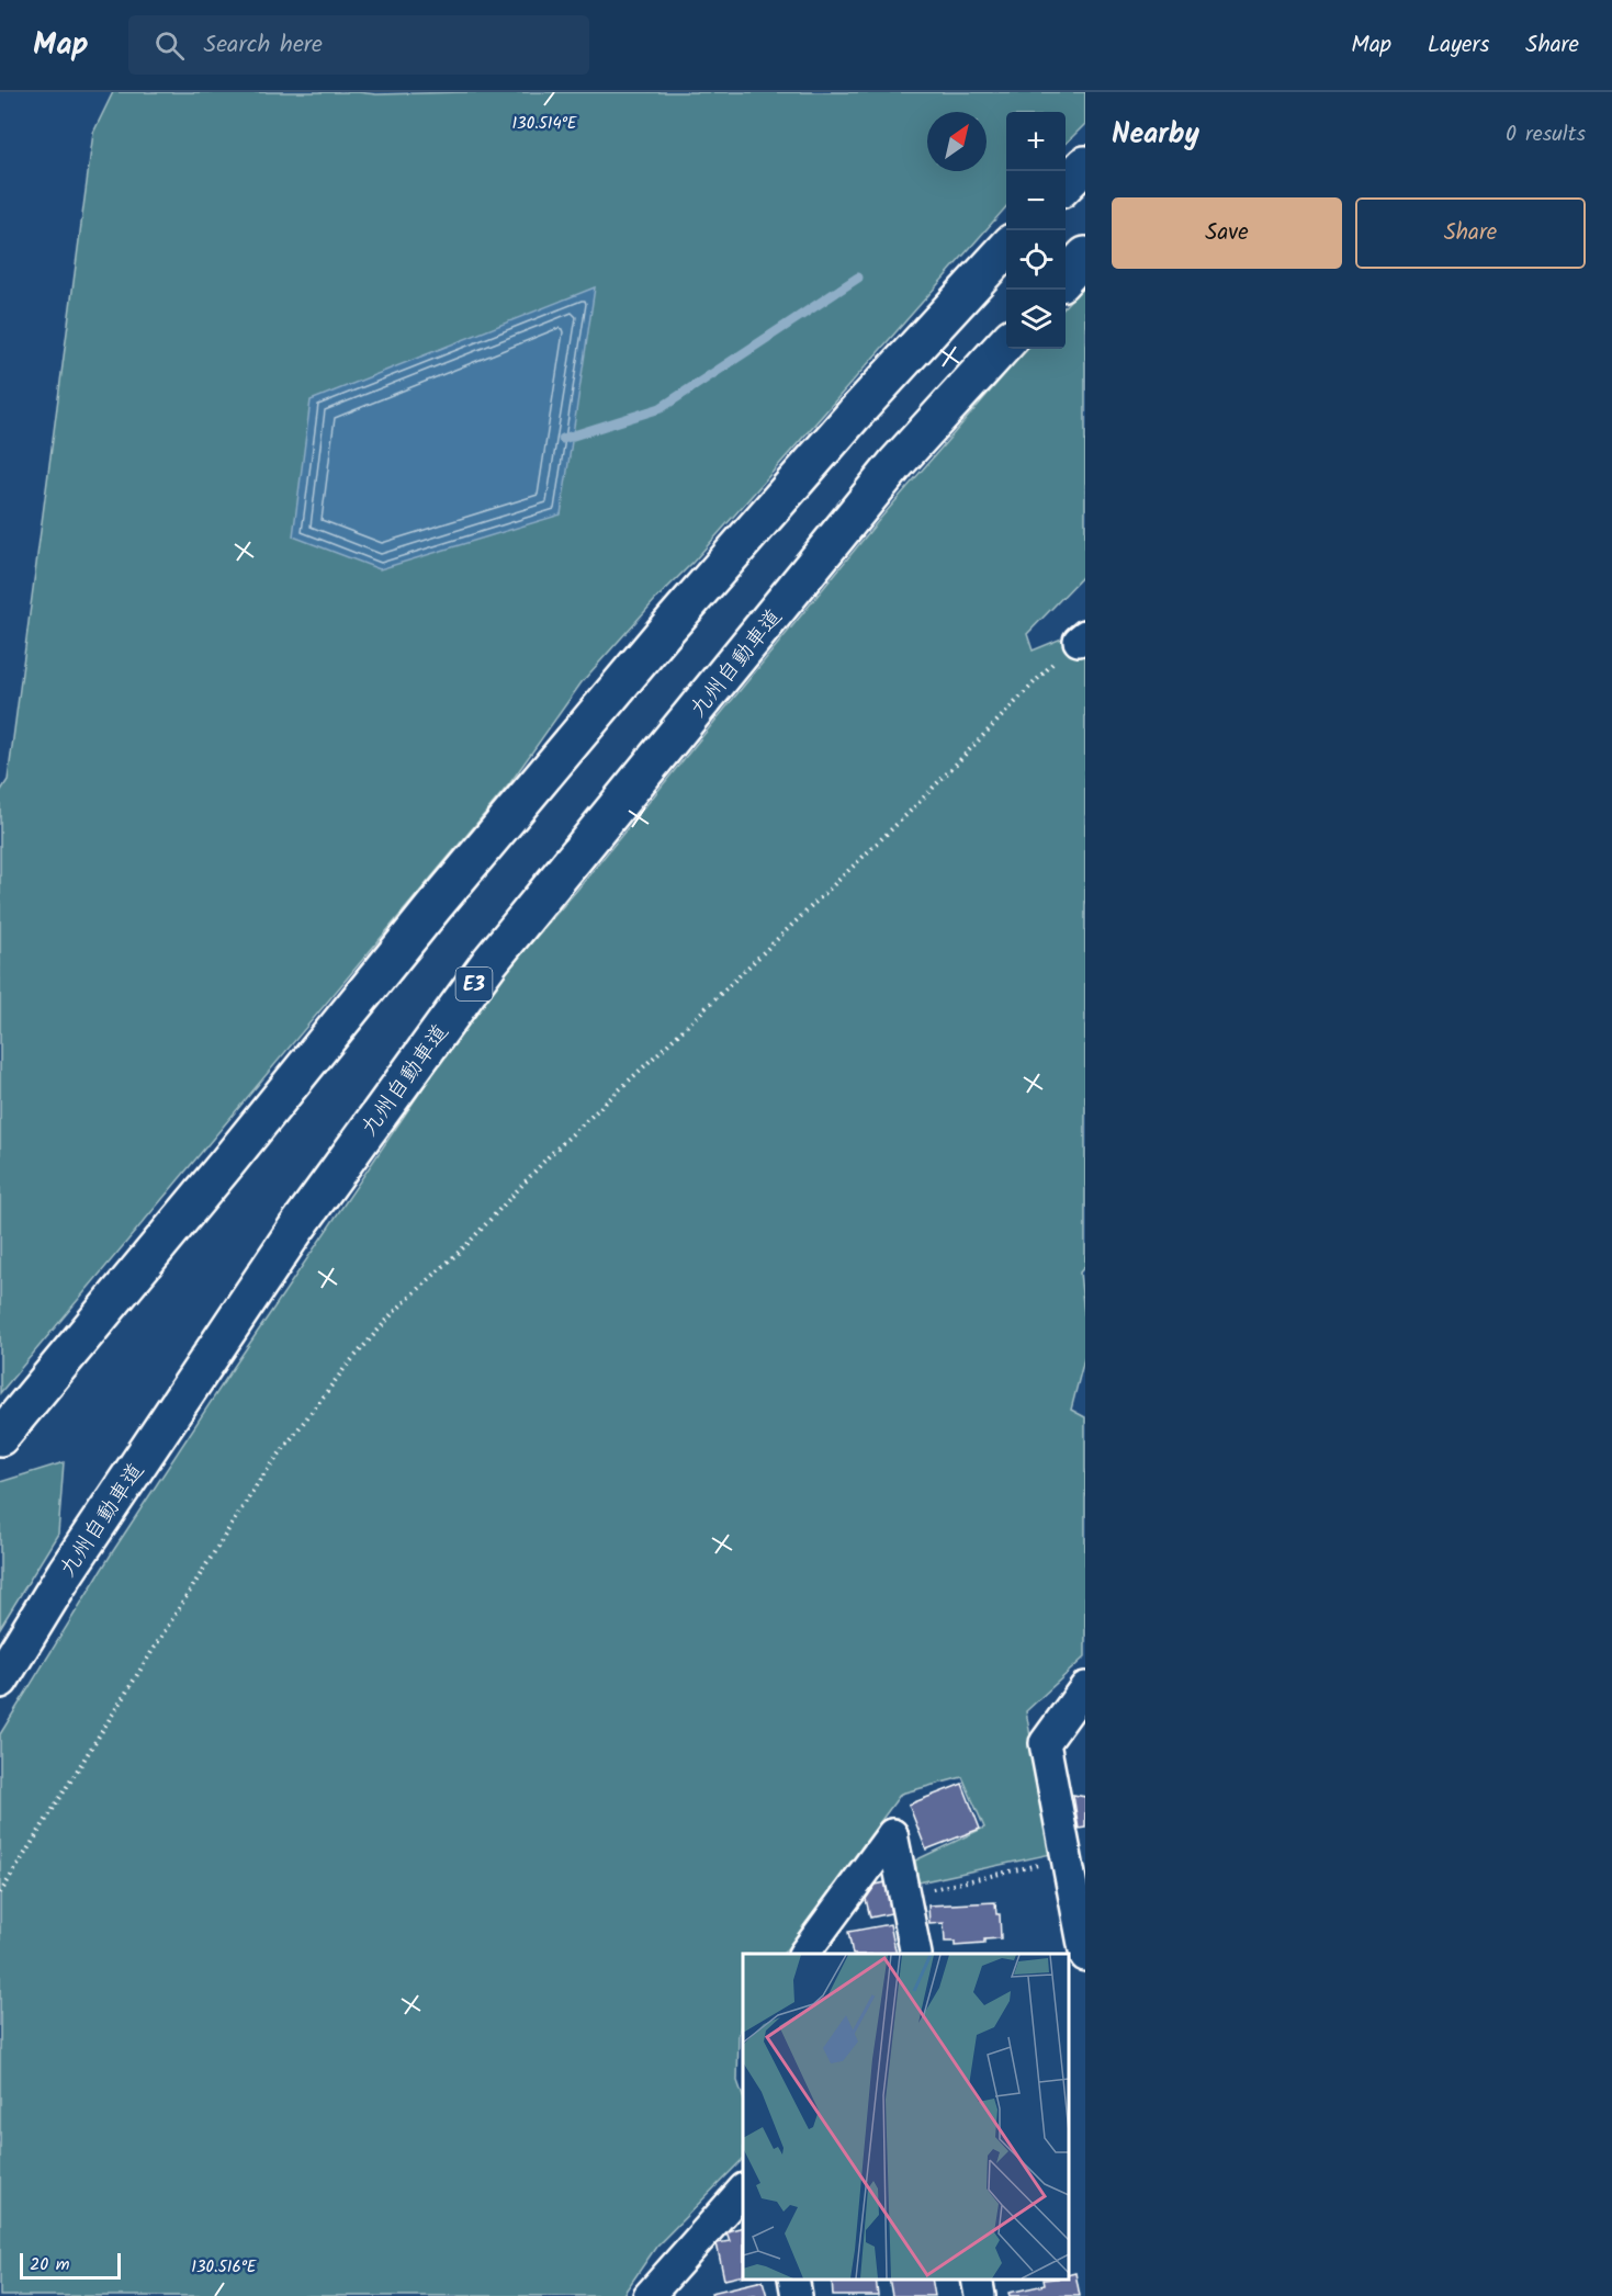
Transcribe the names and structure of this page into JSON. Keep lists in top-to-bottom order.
{
  "streets": {
    "highway": ["九州自動車道", "E3"]
  },
  "scale_bar": "20 m",
  "north": "top right",
  "page": {
    "header": "Map",
    "search": "Search here",
    "nav": ["Map", "Layers", "Share"],
    "heading": ["Nearby", "0 results"],
    "map_buttons": ["+", "−"],
    "buttons": ["Save", "Share"],
    "scale": "20 m"
  },
  "coordinates": ["130.514°E", "130.516°E"]
}
